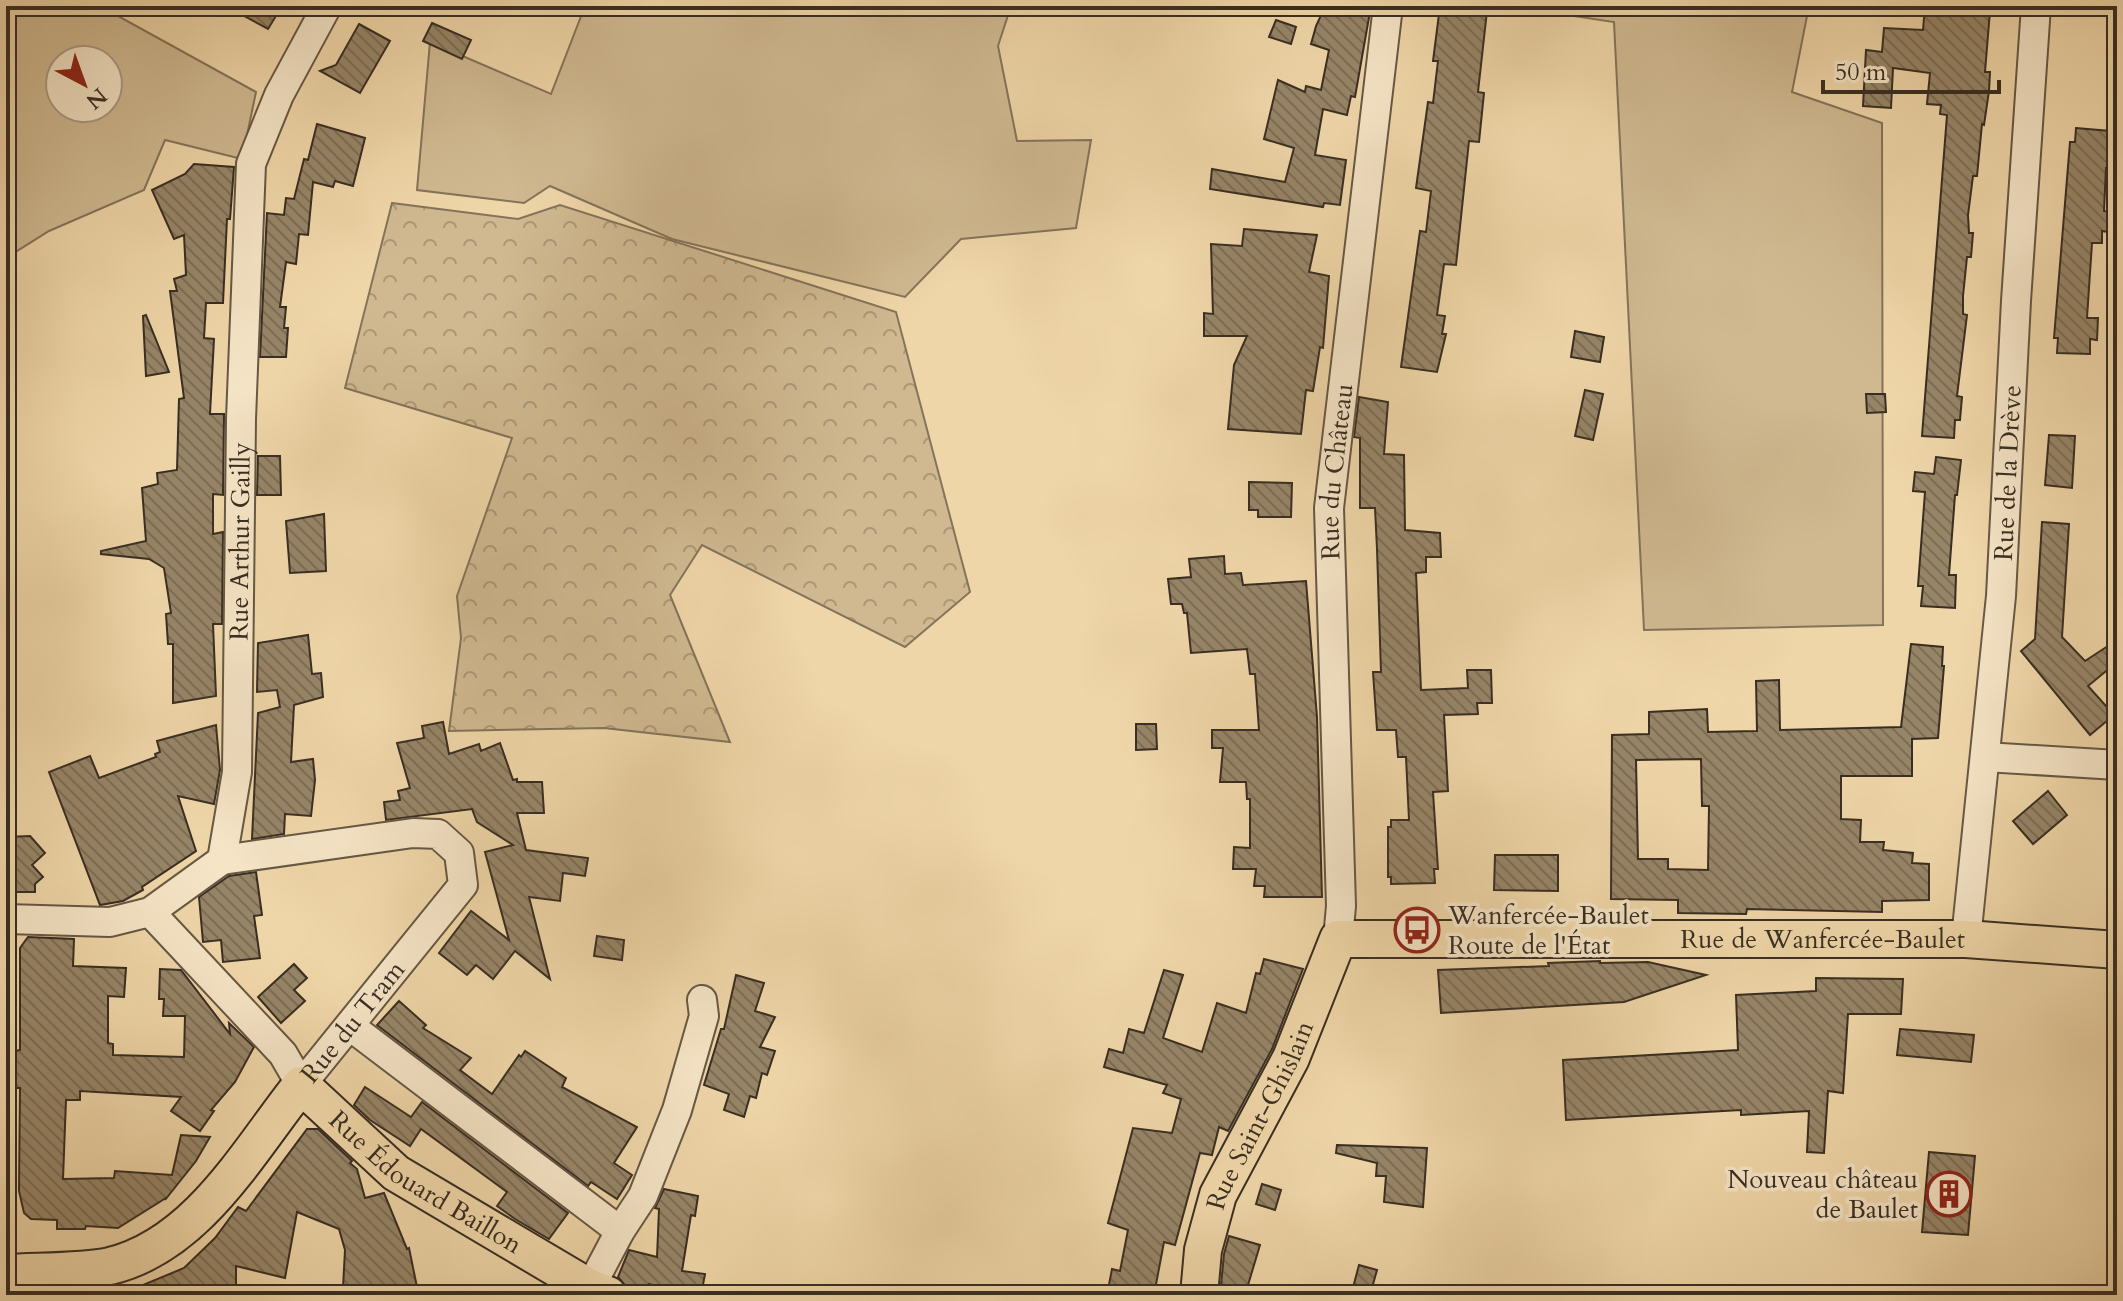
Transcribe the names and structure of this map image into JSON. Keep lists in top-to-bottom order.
{
  "streets": {
    "main road": [
      "Rue de Wanfercée-Baulet",
      "Rue du Tram",
      "Rue Saint-Ghislain",
      "Rue Édouard Baillon"
    ],
    "street": ["Rue du Château", "Rue de la Drève", "Rue Arthur Gailly"]
  },
  "crossings": [
    ["Rue du Château", "Rue de Wanfercée-Baulet"],
    ["Rue du Château", "Rue Saint-Ghislain"],
    ["Rue de la Drève", "Rue de Wanfercée-Baulet"],
    ["Rue Arthur Gailly", "Rue du Tram"],
    ["Rue de Wanfercée-Baulet", "Rue Saint-Ghislain"],
    ["Rue du Tram", "Rue Édouard Baillon"]
  ],
  "places": {
    "bus stop": ["Wanfercée-Baulet Route de l'État"],
    "building": ["Nouveau château de Baulet"]
  },
  "scale_bar": "50 m",
  "north": "bottom right"
}
